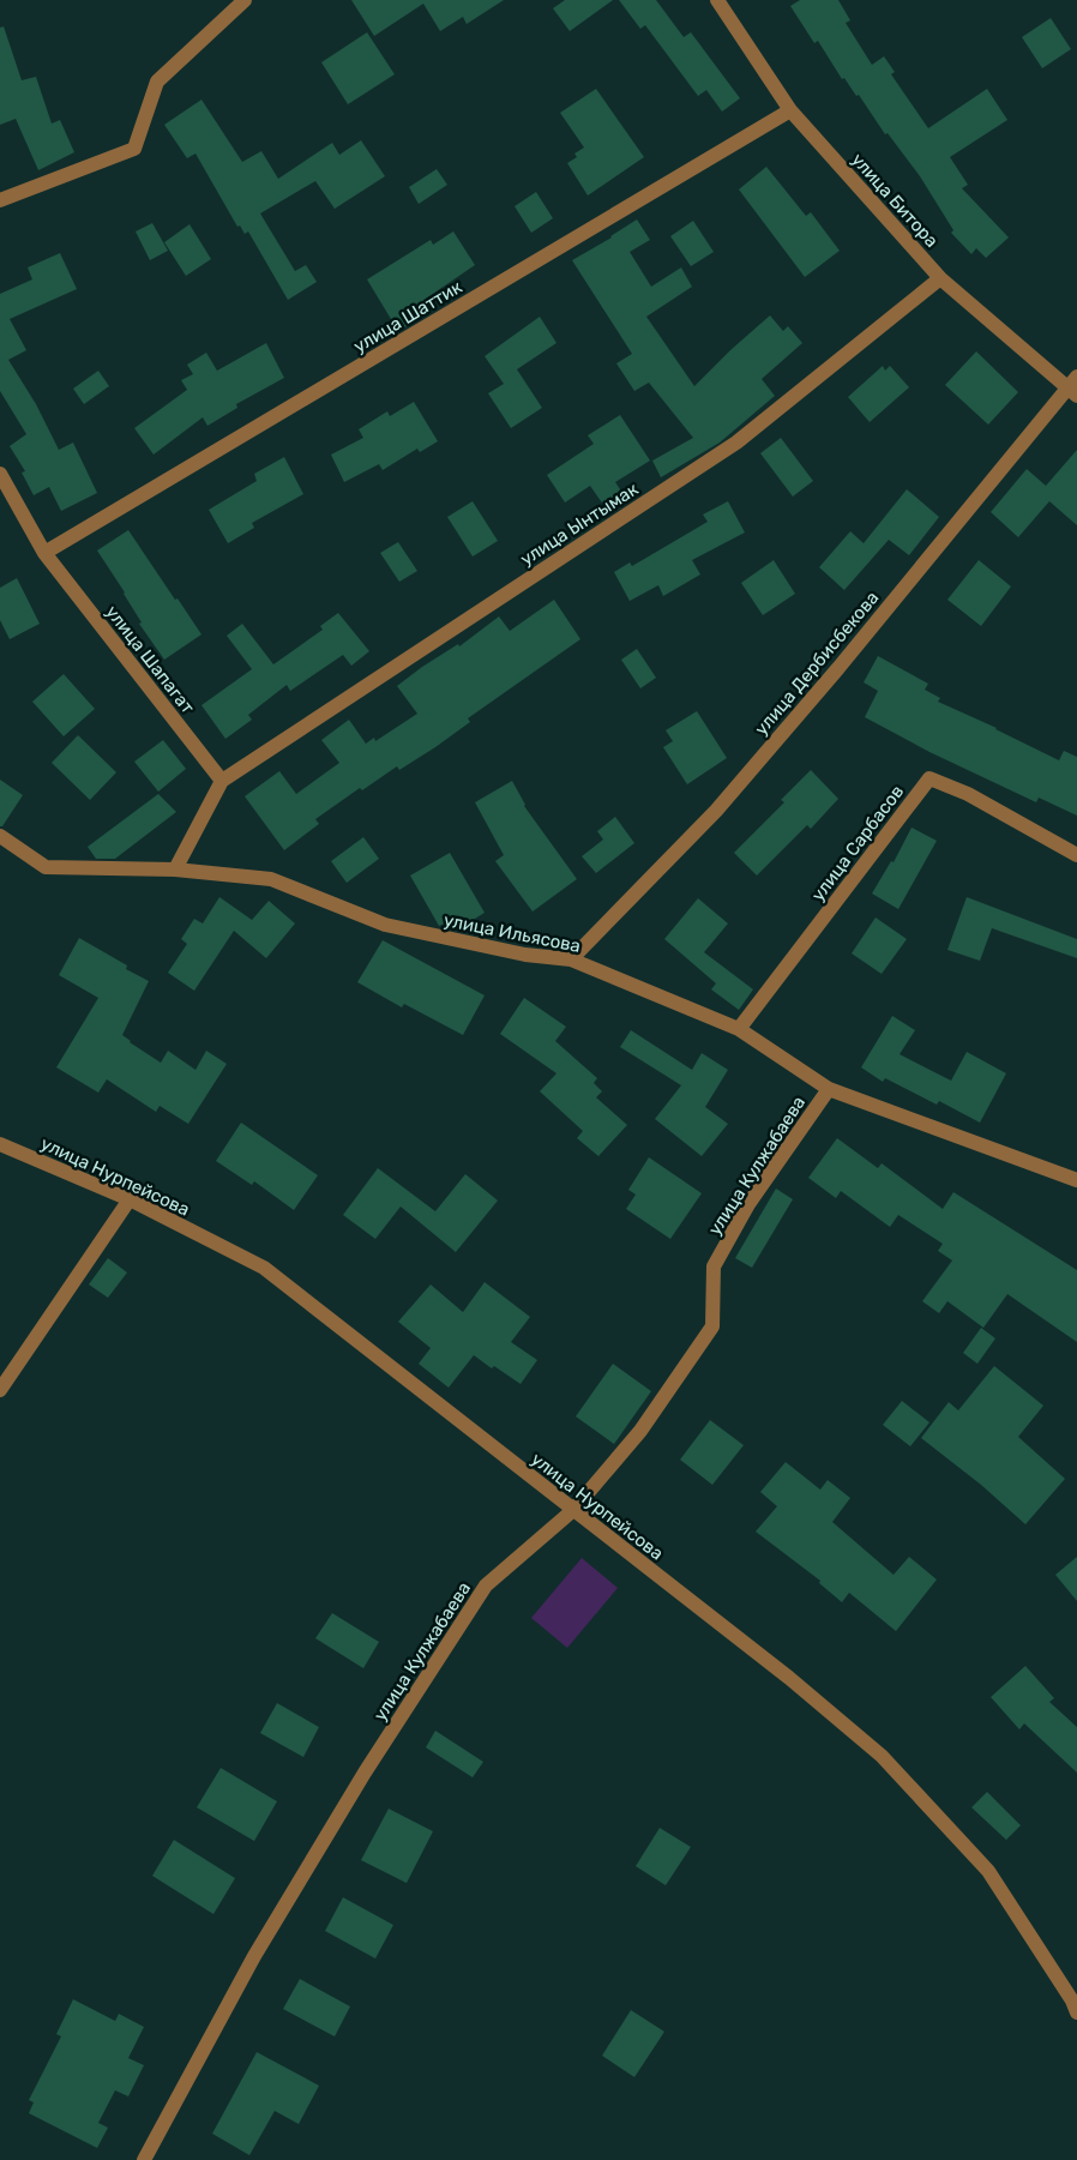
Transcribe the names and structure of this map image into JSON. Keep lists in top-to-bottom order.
{
  "streets": {
    "street": [
      "улица Битора",
      "улица Шаттик",
      "улица Ынтымак",
      "улица Шапагат",
      "улица Дербисбекова",
      "улица Сарбасов",
      "улица Ильясова",
      "улица Кулжабаева",
      "улица Нурпейсова"
    ]
  },
  "crossings": [
    ["улица Битора", "улица Шаттик"],
    ["улица Битора", "улица Ынтымак"],
    ["улица Битора", "улица Дербисбекова"],
    ["улица Шаттик", "улица Шапагат"],
    ["улица Ынтымак", "улица Шапагат"],
    ["улица Дербисбекова", "улица Ильясова"],
    ["улица Сарбасов", "улица Ильясова"],
    ["улица Ильясова", "улица Кулжабаева"],
    ["улица Кулжабаева", "улица Нурпейсова"]
  ]
}
